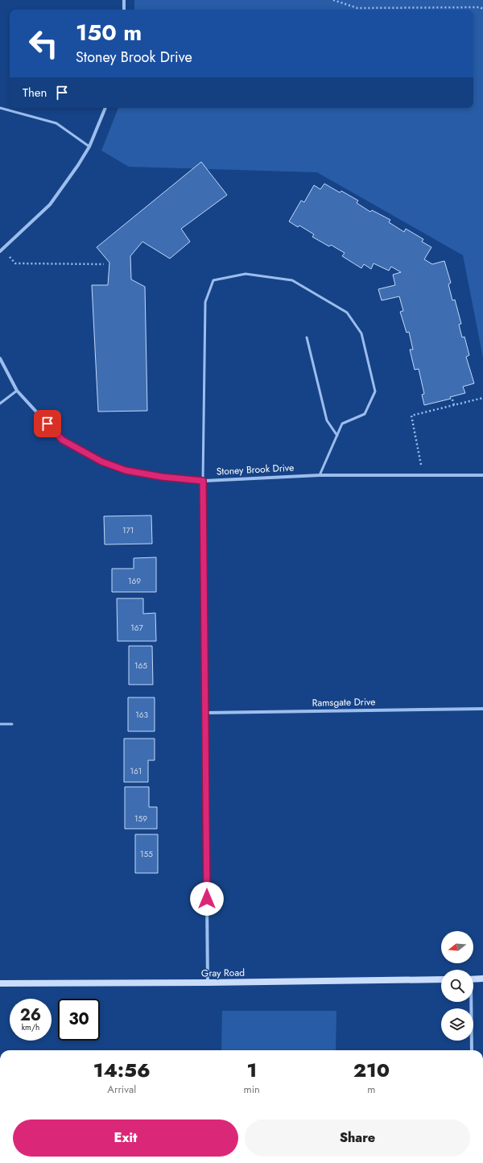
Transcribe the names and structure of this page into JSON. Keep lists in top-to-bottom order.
{
  "streets": {
    "main road": ["Gray Road"],
    "street": ["Stoney Brook Drive", "Ramsgate Drive"]
  },
  "house_numbers": [
    "171",
    "169",
    "167",
    "165",
    "163",
    "161",
    "159",
    "155"
  ],
  "north": "left",
  "page": {
    "turn": ["150 m", "Stoney Brook Drive"],
    "then": "Then",
    "speed": "26 km/h",
    "limit": "30",
    "eta": [
      "14:56",
      "Arrival",
      "1",
      "min",
      "210",
      "m"
    ],
    "buttons": ["Exit", "Share"]
  }
}
